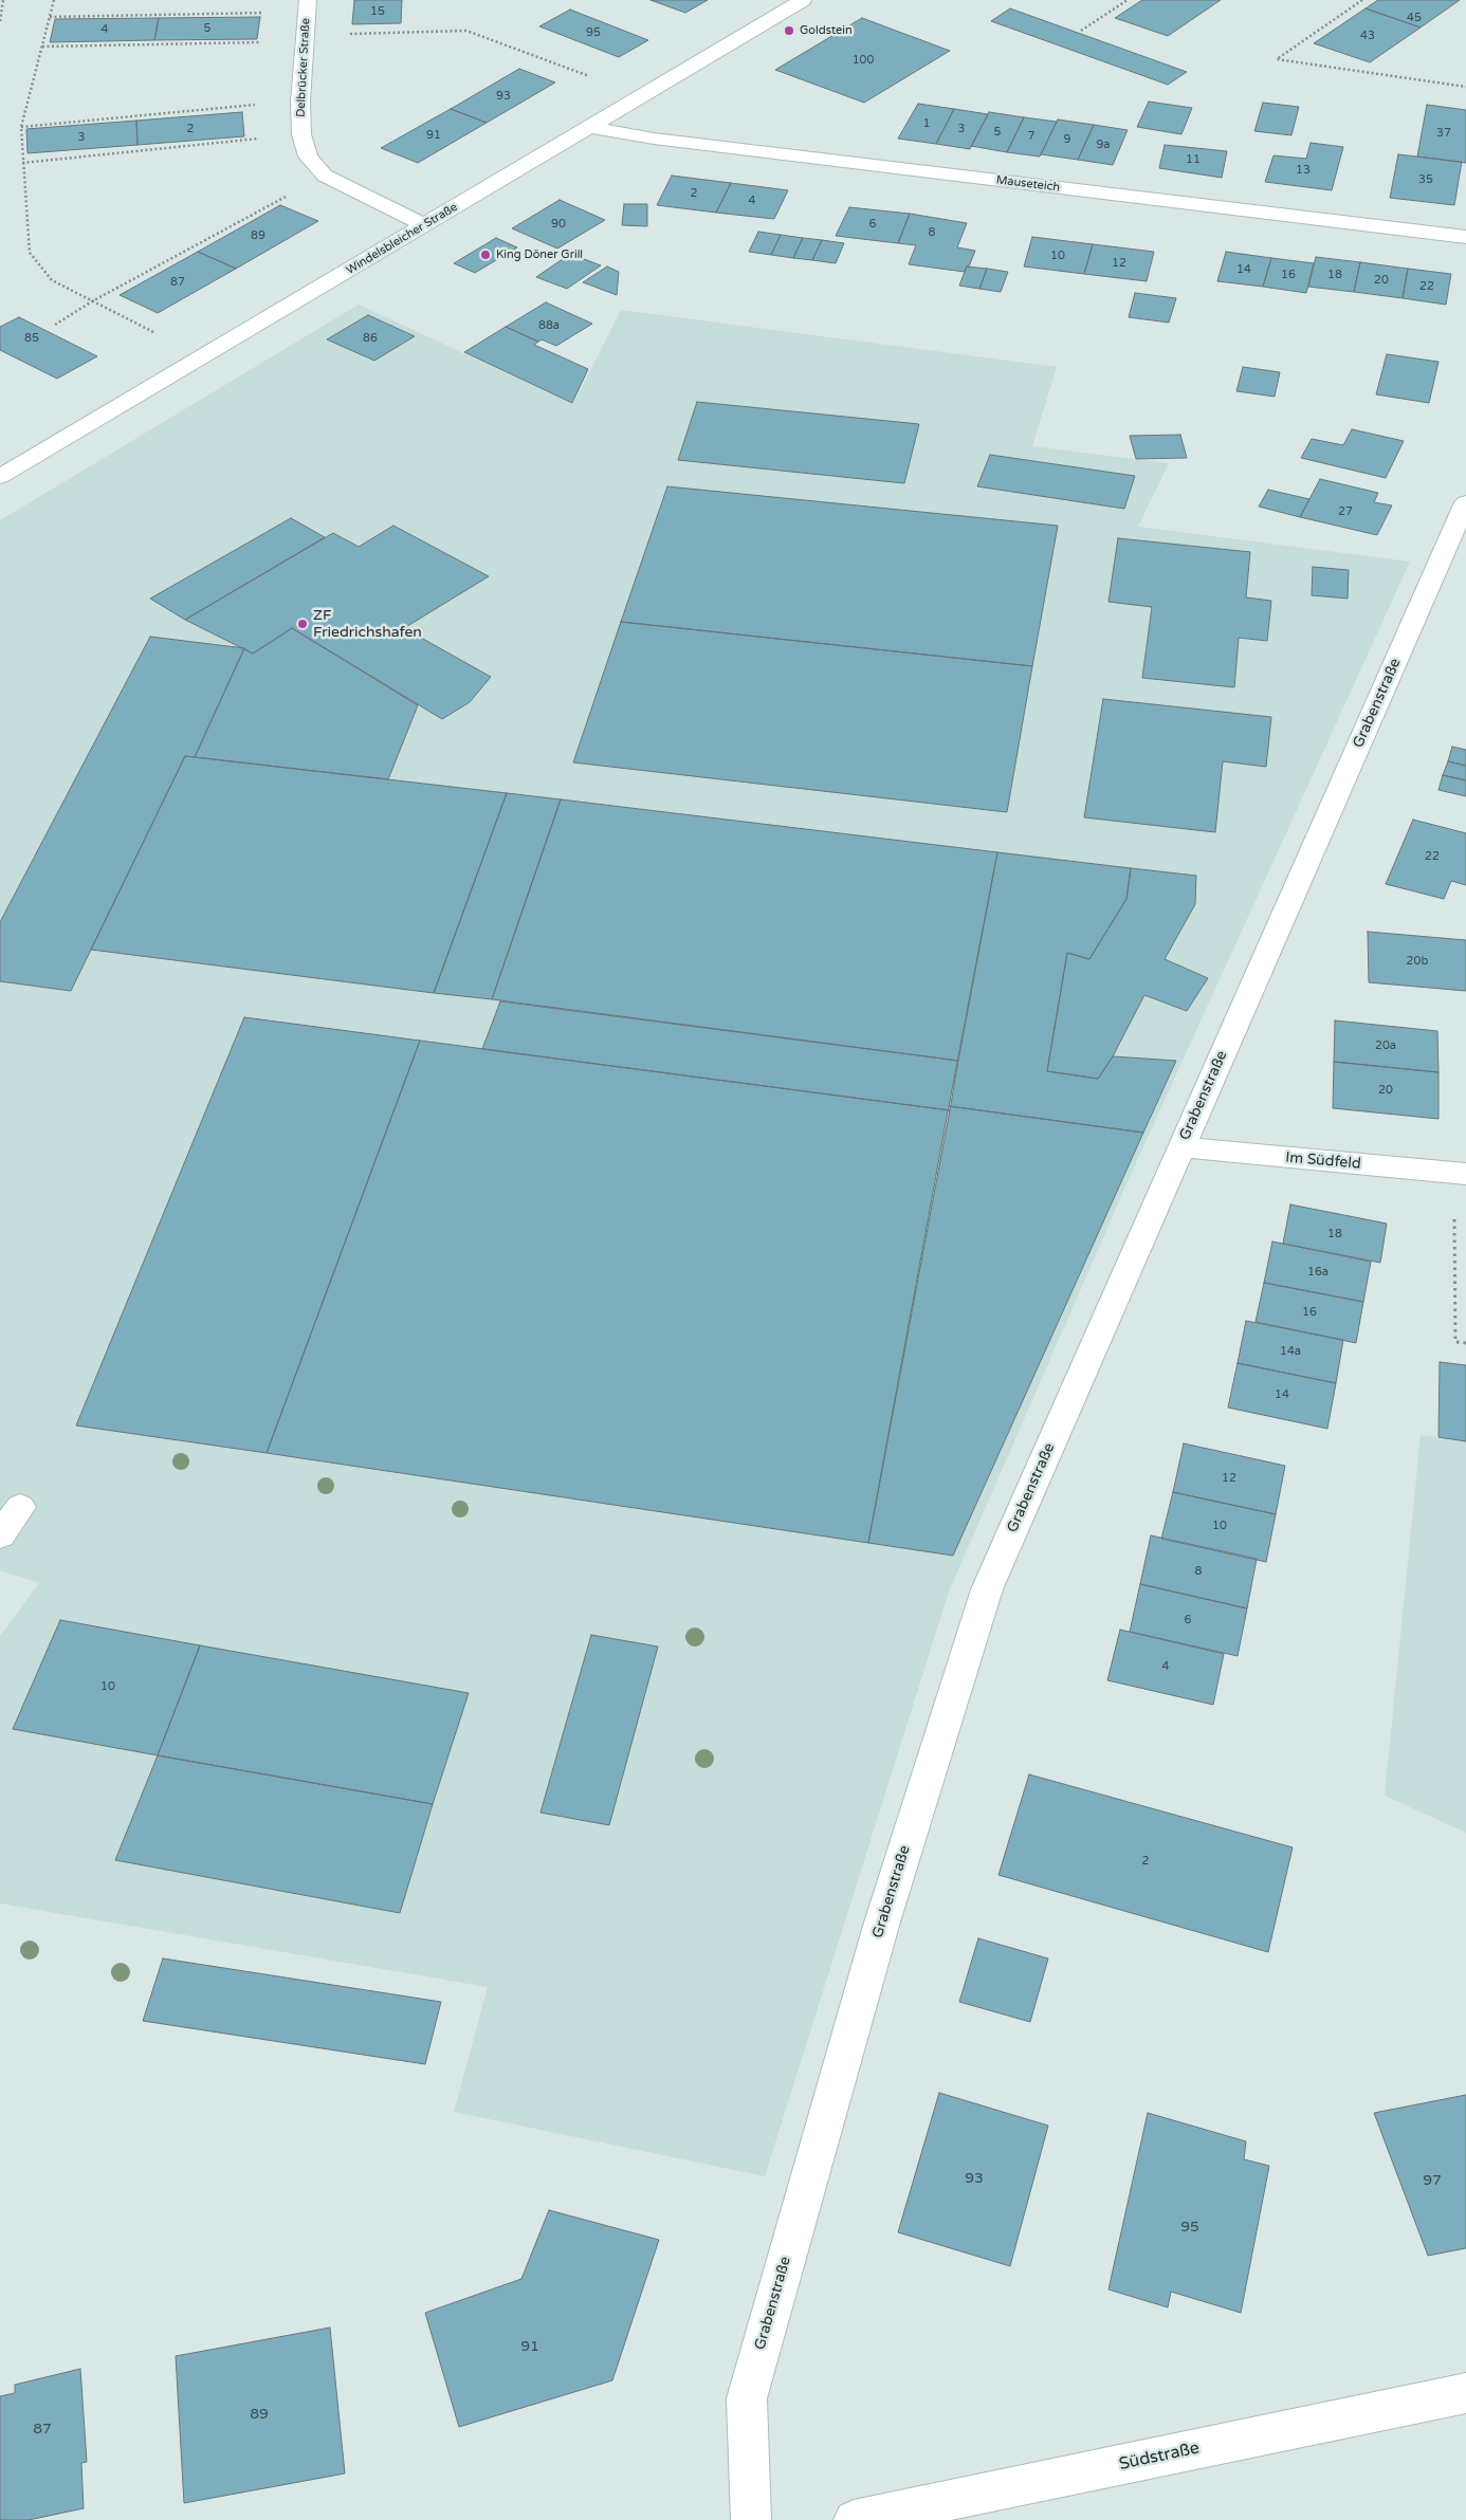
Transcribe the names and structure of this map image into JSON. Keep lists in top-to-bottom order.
{
  "streets": {
    "street": [
      "Delbrücker Straße",
      "Mauseteich",
      "Windelsbleicher Straße",
      "Grabenstraße",
      "Im Südfeld",
      "Südstraße"
    ]
  },
  "crossings": [
    ["Delbrücker Straße", "Windelsbleicher Straße"],
    ["Mauseteich", "Windelsbleicher Straße"],
    ["Grabenstraße", "Im Südfeld"]
  ],
  "places": ["Goldstein", "King Döner Grill", "ZF Friedrichshafen"],
  "house_numbers": [
    "15",
    "45",
    "5",
    "4",
    "95",
    "43",
    "100",
    "93",
    "1",
    "2",
    "3",
    "5",
    "37",
    "91",
    "7",
    "3",
    "9",
    "9a",
    "11",
    "13",
    "35",
    "2",
    "4",
    "90",
    "6",
    "8",
    "89",
    "10",
    "12",
    "14",
    "16",
    "18",
    "20",
    "87",
    "22",
    "88a",
    "85",
    "86",
    "27",
    "22",
    "20b",
    "20a",
    "20",
    "18",
    "16a",
    "16",
    "14a",
    "14",
    "12",
    "10",
    "8",
    "6",
    "4",
    "10",
    "2",
    "93",
    "97",
    "95",
    "91",
    "89",
    "87"
  ]
}
